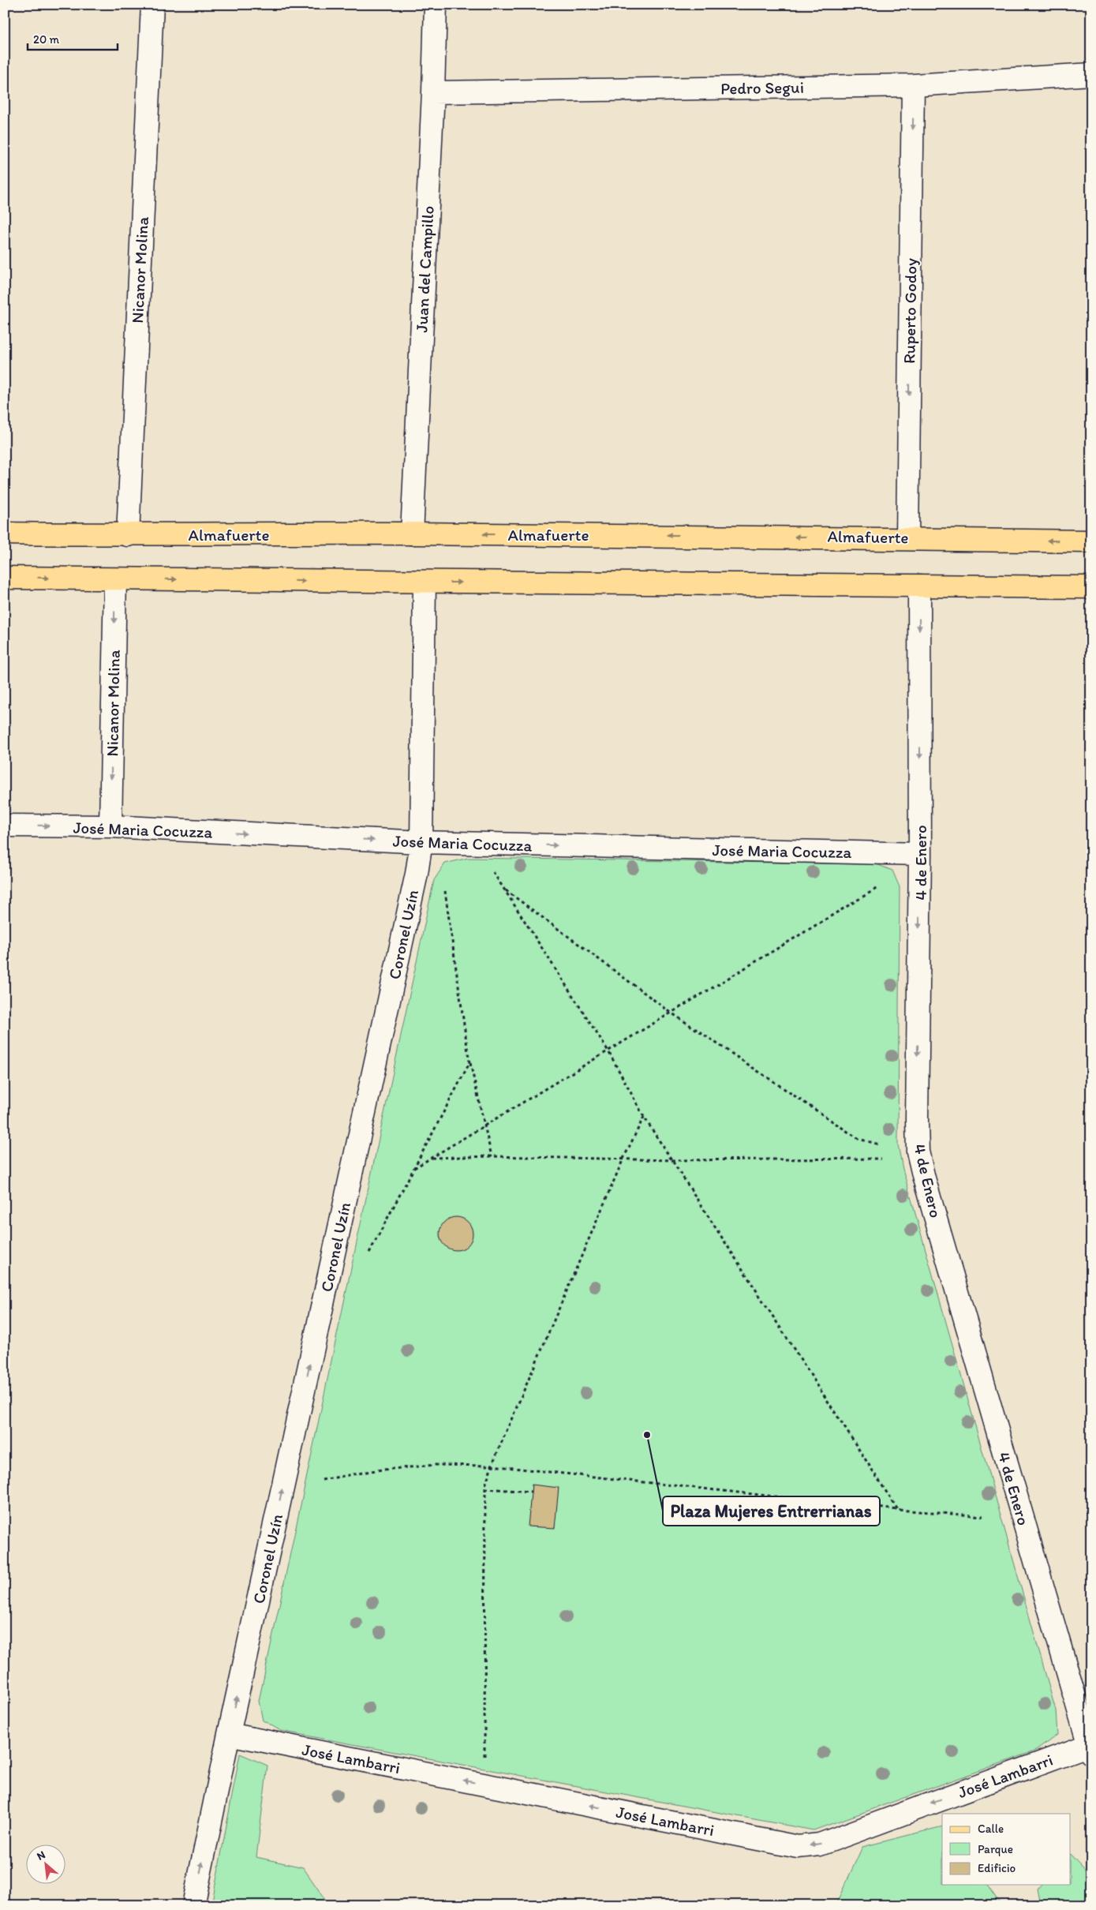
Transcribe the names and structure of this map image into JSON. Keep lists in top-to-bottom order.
{
  "streets": {
    "main road": ["Almafuerte"],
    "street": [
      "Pedro Segui",
      "Juan del Campillo",
      "Nicanor Molina",
      "Ruperto Godoy",
      "José Maria Cocuzza",
      "4 de Enero",
      "Coronel Uzín",
      "José Lambarri"
    ]
  },
  "crossings": [
    ["Pedro Segui", "Juan del Campillo"],
    ["Pedro Segui", "Ruperto Godoy"],
    ["Juan del Campillo", "Almafuerte"],
    ["Nicanor Molina", "Almafuerte"],
    ["Nicanor Molina", "José Maria Cocuzza"],
    ["Ruperto Godoy", "Almafuerte"],
    ["José Maria Cocuzza", "4 de Enero"],
    ["José Maria Cocuzza", "Coronel Uzín"],
    ["4 de Enero", "José Lambarri"],
    ["Coronel Uzín", "José Lambarri"]
  ],
  "one_way": [
    "Ruperto Godoy",
    "José Maria Cocuzza",
    "4 de Enero",
    "Coronel Uzín",
    "José Lambarri"
  ],
  "places": ["Plaza Mujeres Entrerrianas"],
  "legend": ["Calle", "Parque", "Edificio"],
  "scale_bar": "20 m",
  "north": "top left"
}
